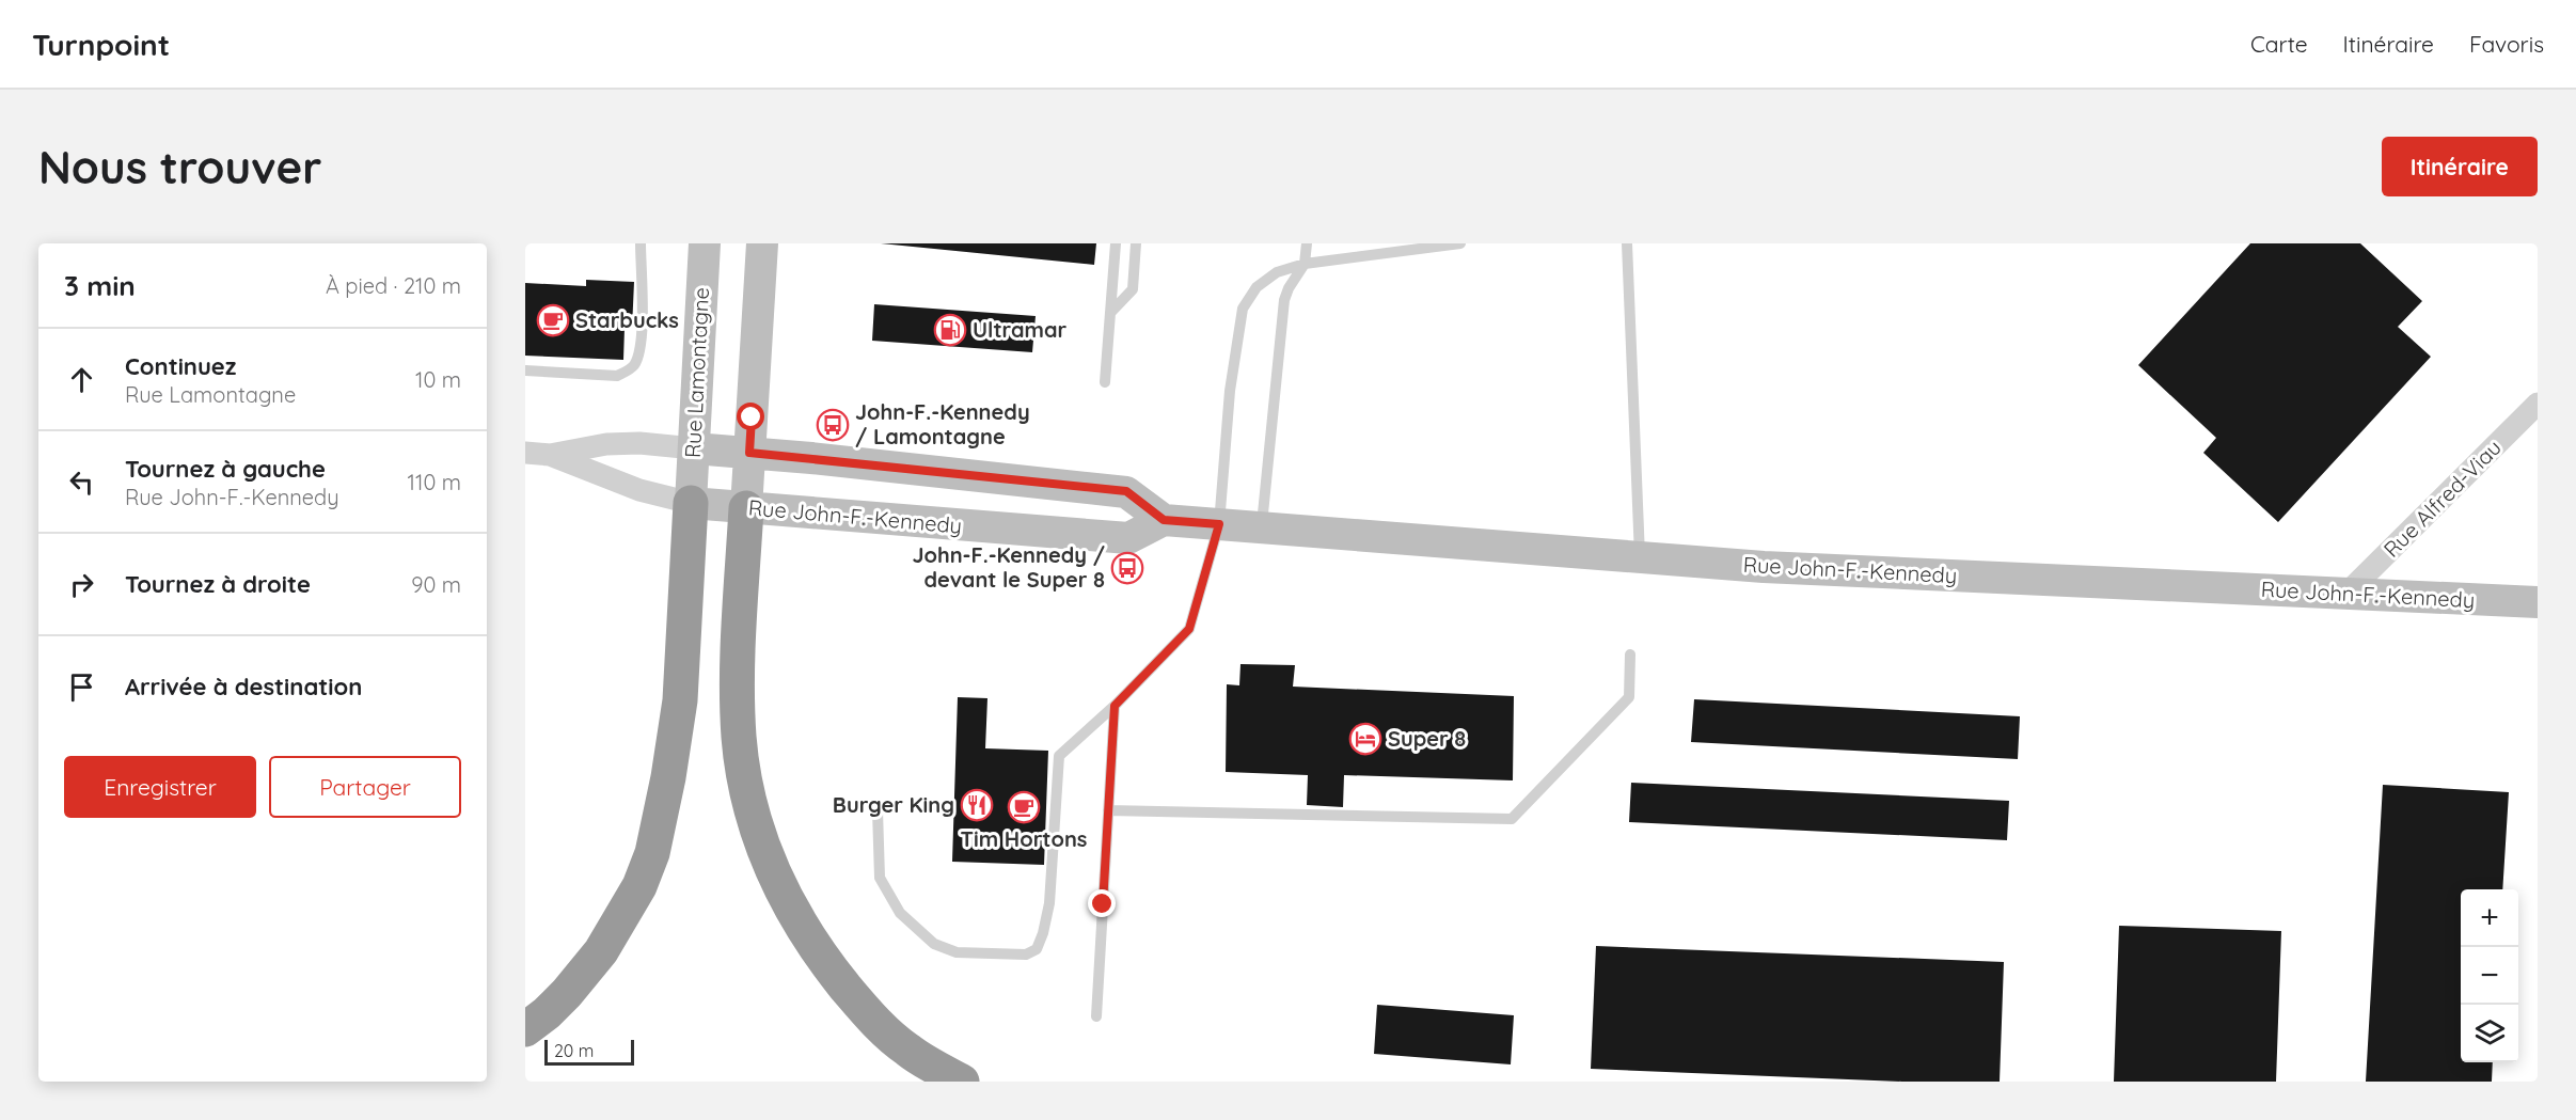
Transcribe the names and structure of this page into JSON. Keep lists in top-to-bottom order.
{
  "streets": {
    "street": ["Rue Lamontagne", "Rue Alfred-Viau", "Rue John-F.-Kennedy"]
  },
  "crossings": [
    ["Rue Lamontagne", "Rue John-F.-Kennedy"],
    ["Rue Alfred-Viau", "Rue John-F.-Kennedy"]
  ],
  "places": {
    "cafe": ["Starbucks", "Tim Hortons"],
    "fuel station": ["Ultramar"],
    "bus stop": ["John-F.-Kennedy / Lamontagne", "John-F.-Kennedy / devant le Super 8"],
    "hotel": ["Super 8"],
    "restaurant": ["Burger King"]
  },
  "scale_bar": "20 m",
  "page": {
    "header": "Turnpoint",
    "nav": ["Carte", "Itinéraire", "Favoris"],
    "buttons": [
      "Itinéraire",
      ["Enregistrer", "Partager"]
    ],
    "title": "Nous trouver",
    "heading": ["3 min", "À pied · 210 m"],
    "list": [
      ["Continuez", "Rue Lamontagne", "10 m"],
      ["Tournez à gauche", "Rue John-F.-Kennedy", "110 m"],
      ["Tournez à droite", "90 m"],
      "Arrivée à destination"
    ],
    "map_buttons": ["+", "−"],
    "scale": "20 m"
  }
}
